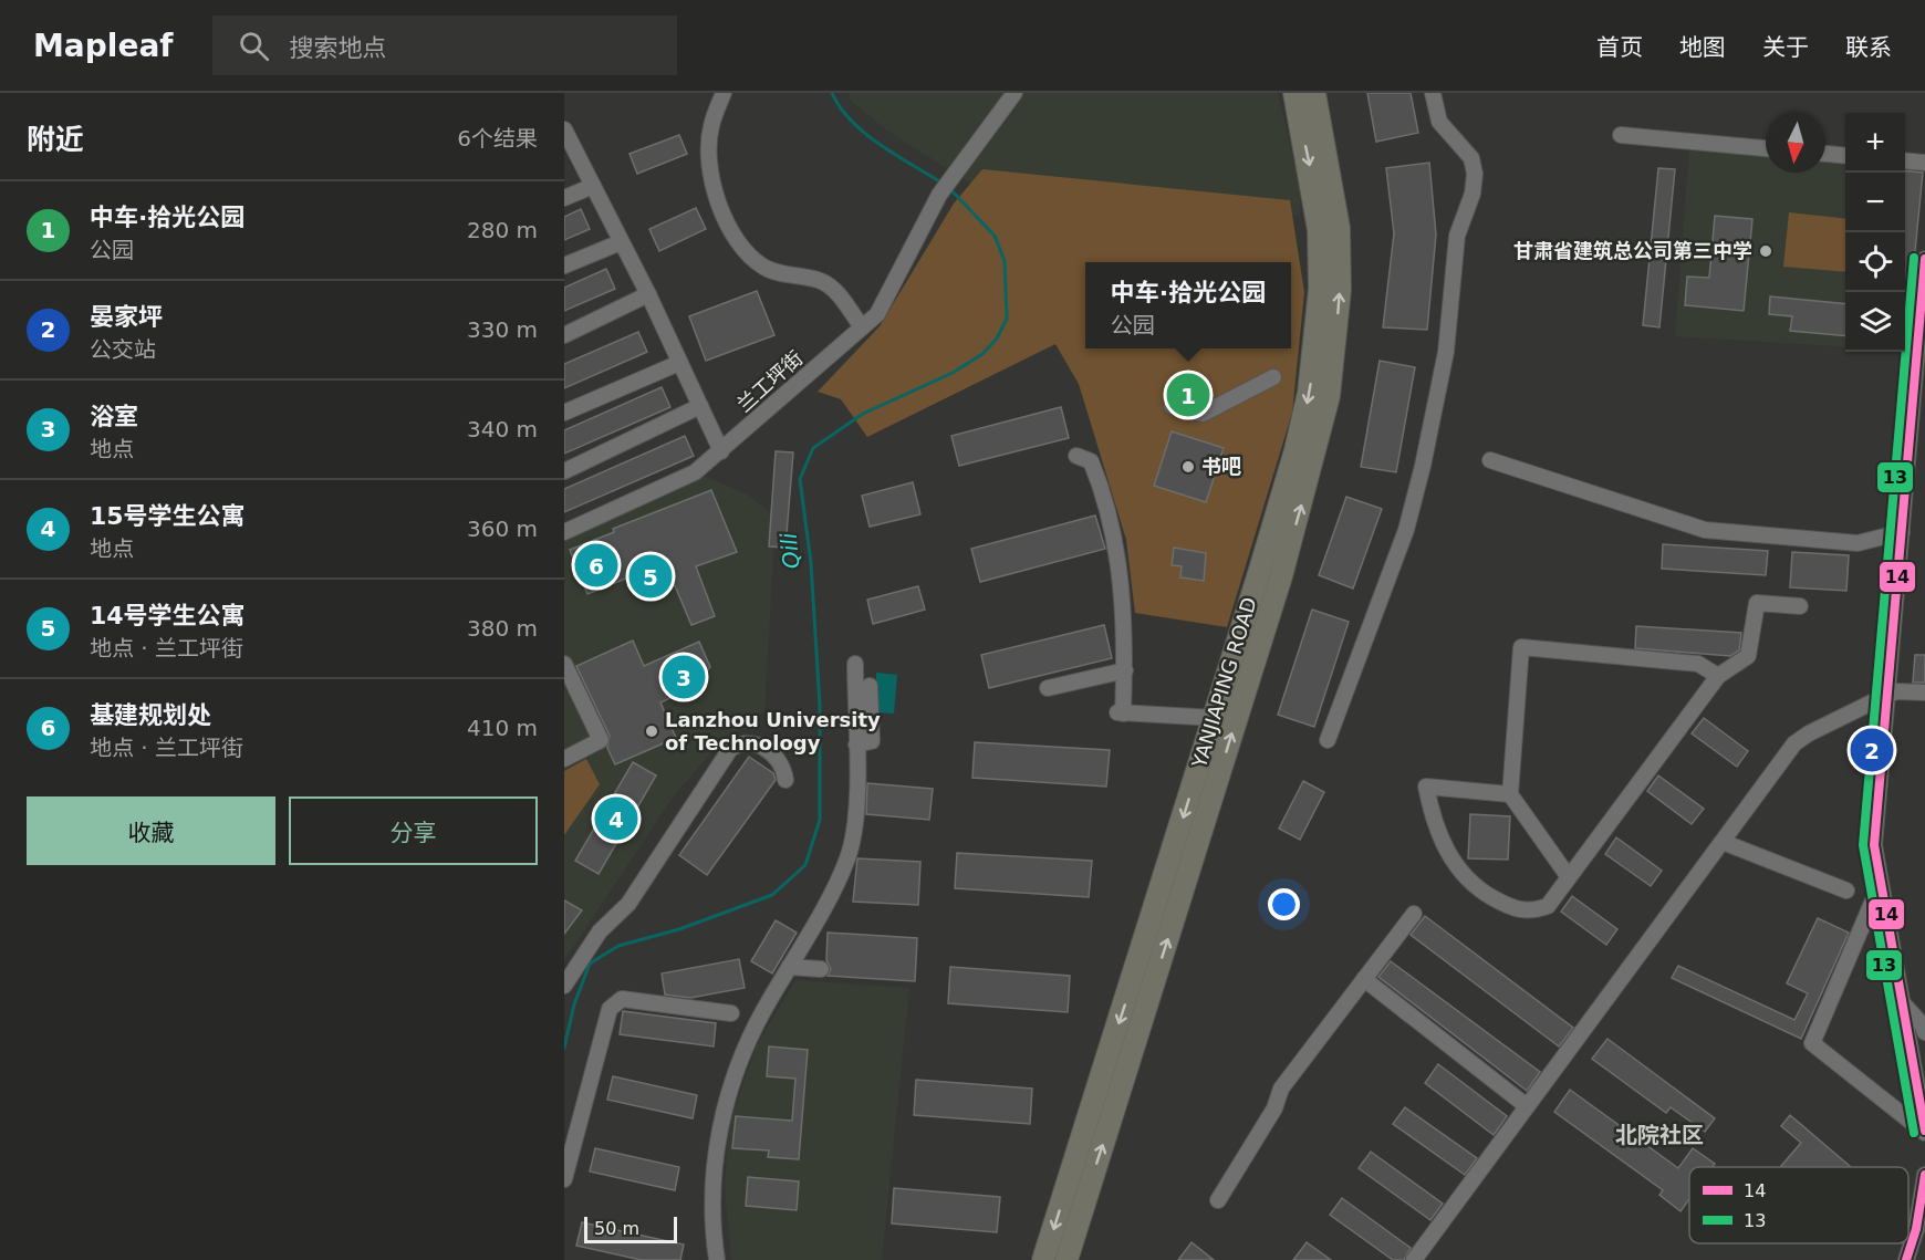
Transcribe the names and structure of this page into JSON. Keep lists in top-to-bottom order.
{
  "streets": {
    "highway": ["YANJIAPING ROAD"],
    "street": ["兰工坪街"]
  },
  "districts": ["北院社区"],
  "water": ["Qili"],
  "places": ["甘肃省建筑总公司第三中学", "书吧", "Lanzhou University of Technology"],
  "lines": ["transit line 13", "transit line 14"],
  "legend": ["14", "13"],
  "scale_bar": "50 m",
  "north": "bottom",
  "page": {
    "header": "Mapleaf",
    "search": "搜索地点",
    "nav": [
      "首页",
      "地图",
      "关于",
      "联系"
    ],
    "heading": ["附近", "6个结果"],
    "map_buttons": ["+", "−"],
    "list": [
      {
        "mark": "1",
        "name": "中车·拾光公园",
        "note": "公园",
        "value": "280 m"
      },
      {
        "mark": "2",
        "name": "晏家坪",
        "note": "公交站",
        "value": "330 m"
      },
      {
        "mark": "3",
        "name": "浴室",
        "note": "地点",
        "value": "340 m"
      },
      {
        "mark": "4",
        "name": "15号学生公寓",
        "note": "地点",
        "value": "360 m"
      },
      {
        "mark": "5",
        "name": "14号学生公寓",
        "note": "地点 · 兰工坪街",
        "value": "380 m"
      },
      {
        "mark": "6",
        "name": "基建规划处",
        "note": "地点 · 兰工坪街",
        "value": "410 m"
      }
    ],
    "popup": ["中车·拾光公园", "公园"],
    "pins": [
      "1",
      "6",
      "5",
      "3",
      "2",
      "4"
    ],
    "buttons": ["收藏", "分享"],
    "scale": "50 m"
  }
}
